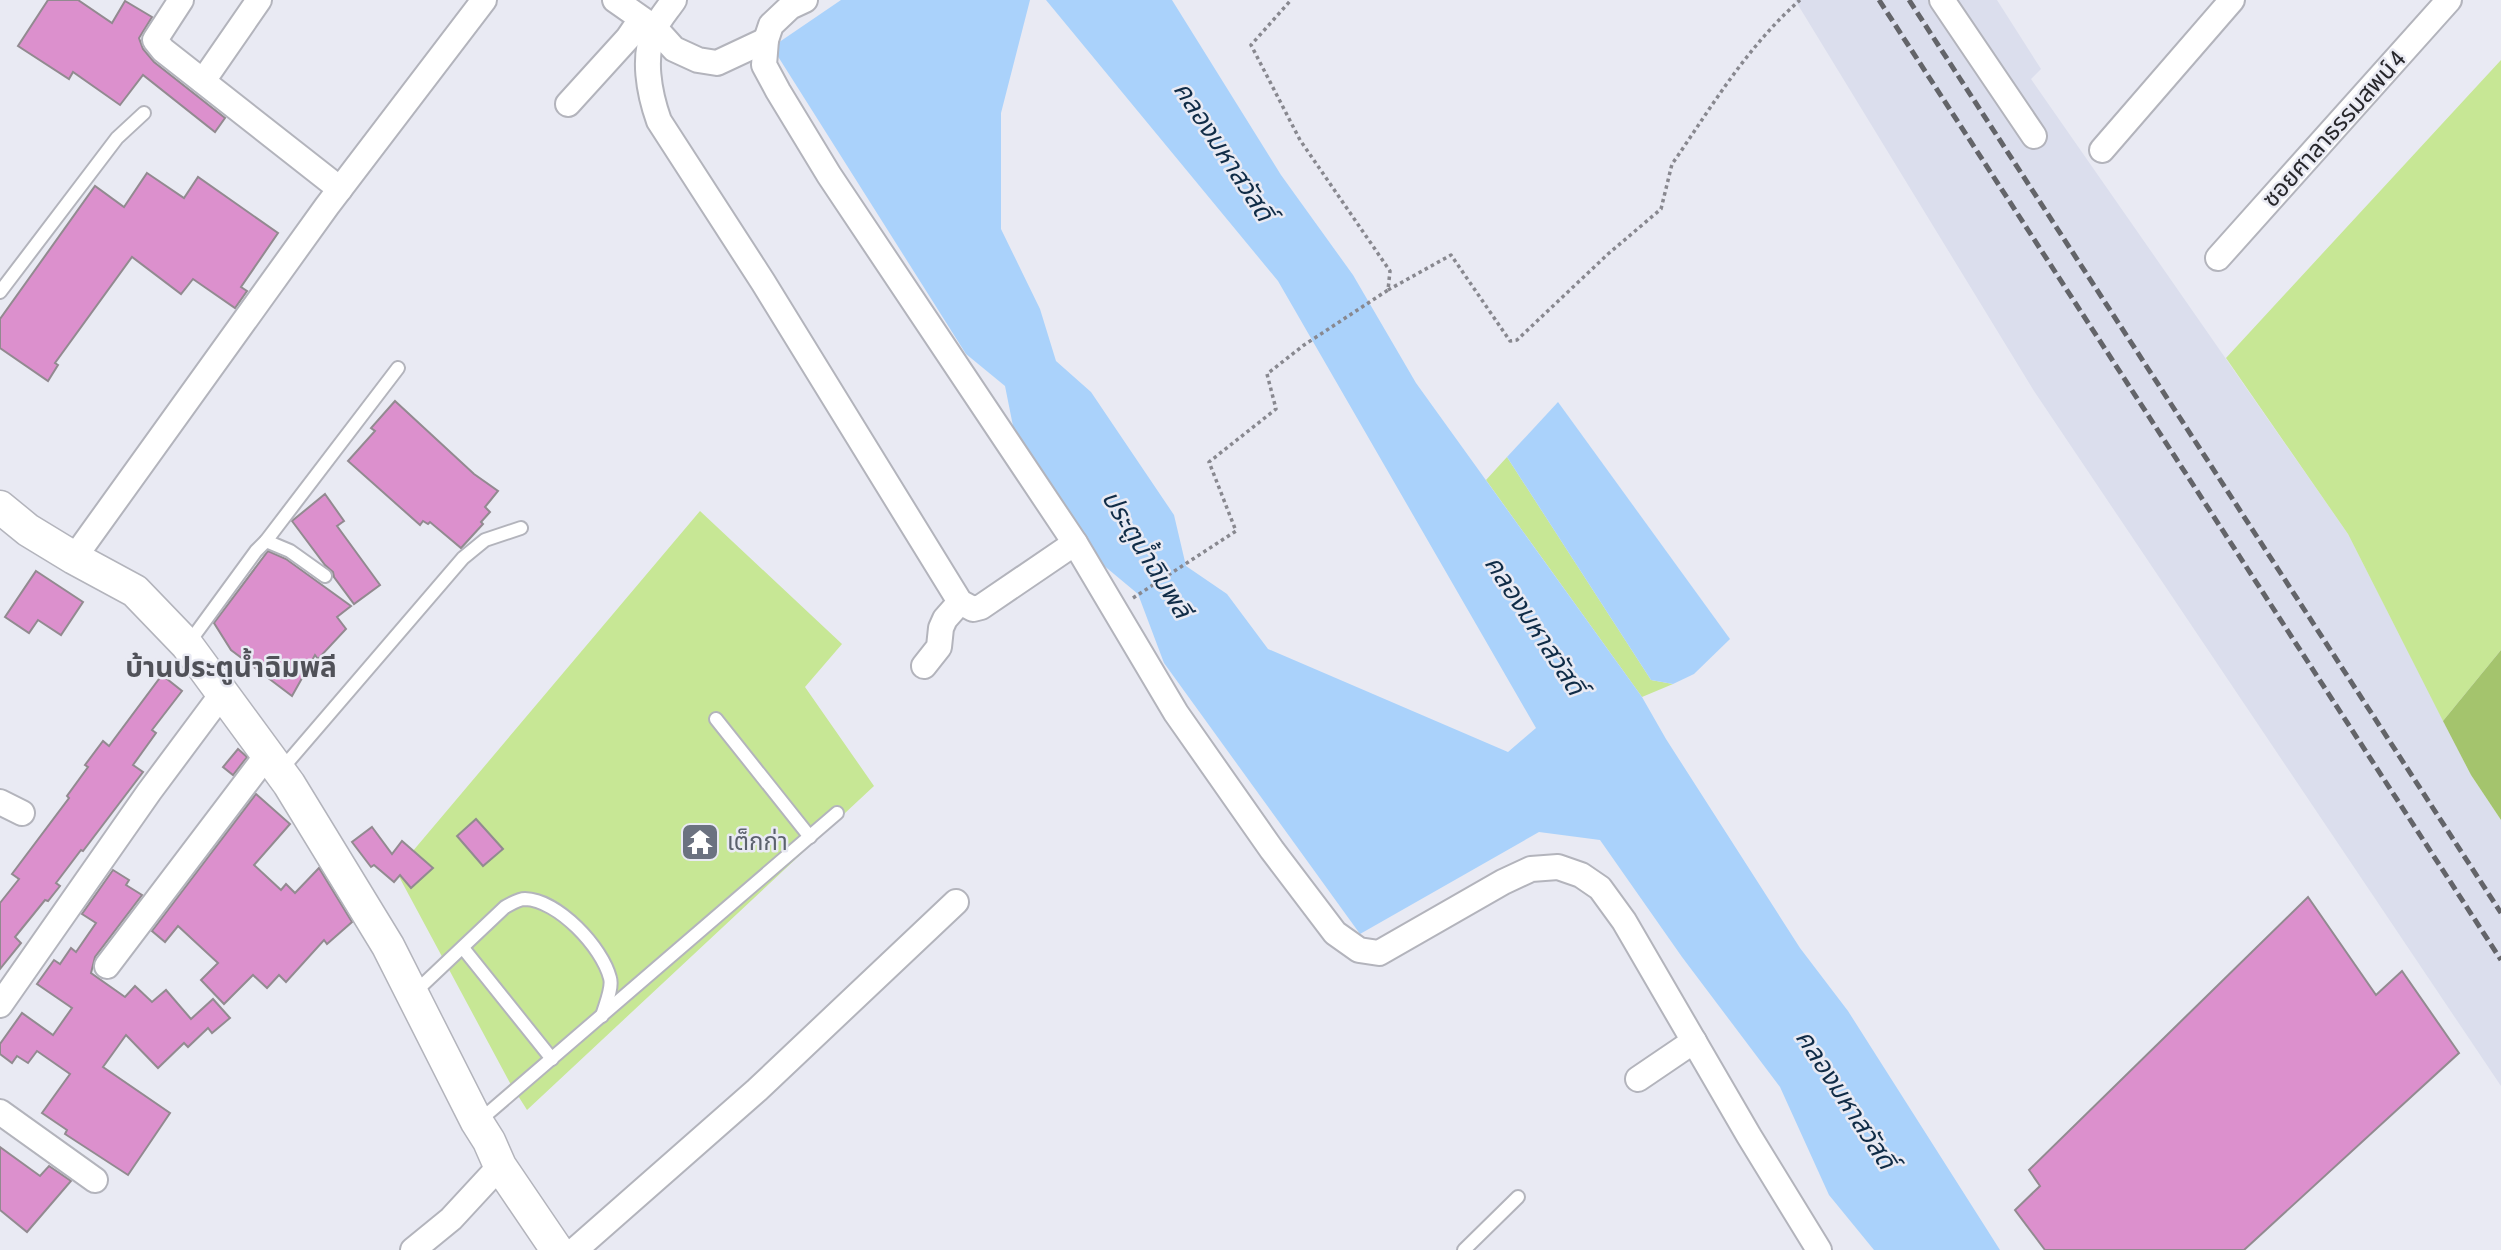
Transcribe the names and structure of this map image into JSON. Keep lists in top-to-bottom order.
{
  "streets": {
    "street": ["ซอยศาลาธรรมสพน์ 4"]
  },
  "districts": ["บ้านประตูน้ำฉิมพลี"],
  "water": ["คลองมหาสวัสดิ์", "ประตูน้ำฉิมพลี"],
  "places": {
    "temple": ["เต็กก่า"]
  }
}
